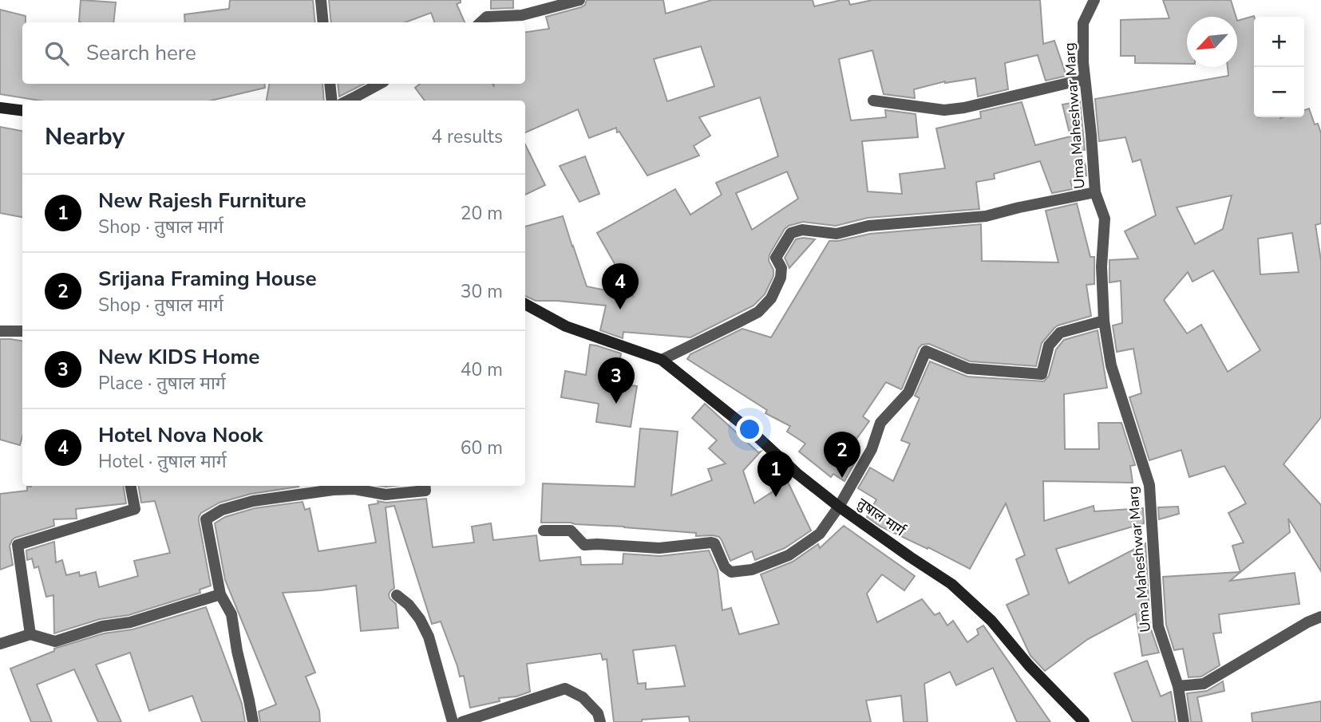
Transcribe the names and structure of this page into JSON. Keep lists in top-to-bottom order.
{
  "streets": {
    "street": ["Uma Maheshwar Marg", "तुषाल मार्ग"]
  },
  "north": "bottom left",
  "page": {
    "map_buttons": ["+", "−"],
    "search": "Search here",
    "heading": ["Nearby", "4 results"],
    "list": [
      {
        "mark": "1",
        "name": "New Rajesh Furniture",
        "note": "Shop · तुषाल मार्ग",
        "value": "20 m"
      },
      {
        "mark": "2",
        "name": "Srijana Framing House",
        "note": "Shop · तुषाल मार्ग",
        "value": "30 m"
      },
      {
        "mark": "3",
        "name": "New KIDS Home",
        "note": "Place · तुषाल मार्ग",
        "value": "40 m"
      },
      {
        "mark": "4",
        "name": "Hotel Nova Nook",
        "note": "Hotel · तुषाल मार्ग",
        "value": "60 m"
      }
    ],
    "pins": [
      "4",
      "3",
      "2",
      "1"
    ]
  }
}
